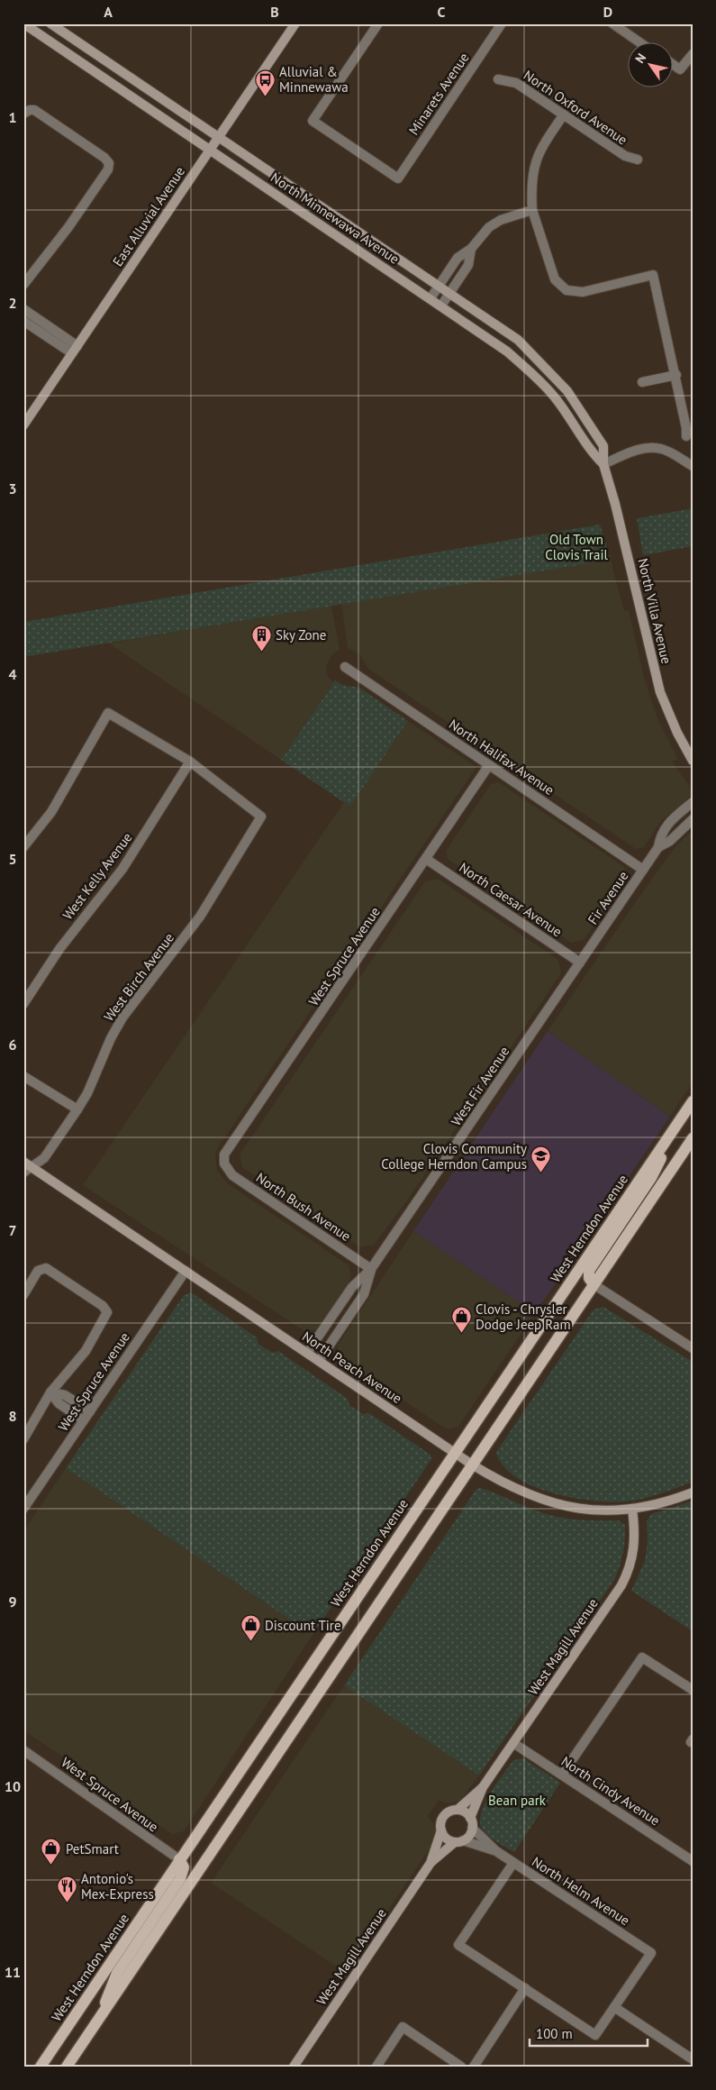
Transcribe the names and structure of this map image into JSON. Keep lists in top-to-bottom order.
{
  "streets": {
    "main road": ["West Herndon Avenue"],
    "street": [
      "Minarets Avenue",
      "North Oxford Avenue",
      "East Alluvial Avenue",
      "North Minnewawa Avenue",
      "North Villa Avenue",
      "North Halifax Avenue",
      "West Kelly Avenue",
      "Fir Avenue",
      "North Caesar Avenue",
      "West Spruce Avenue",
      "West Birch Avenue",
      "West Fir Avenue",
      "North Bush Avenue",
      "North Peach Avenue",
      "West Magill Avenue",
      "North Cindy Avenue",
      "North Helm Avenue"
    ]
  },
  "crossings": [
    ["East Alluvial Avenue", "North Minnewawa Avenue"],
    ["North Minnewawa Avenue", "North Villa Avenue"],
    ["North Halifax Avenue", "Fir Avenue"],
    ["North Halifax Avenue", "West Spruce Avenue"],
    ["West Kelly Avenue", "West Birch Avenue"],
    ["Fir Avenue", "North Caesar Avenue"],
    ["Fir Avenue", "West Fir Avenue"],
    ["North Caesar Avenue", "West Spruce Avenue"],
    ["North Caesar Avenue", "West Fir Avenue"],
    ["West Spruce Avenue", "North Bush Avenue"],
    ["West Spruce Avenue", "West Herndon Avenue"],
    ["West Spruce Avenue", "North Peach Avenue"],
    ["West Birch Avenue", "North Peach Avenue"],
    ["West Fir Avenue", "North Bush Avenue"],
    ["West Fir Avenue", "North Peach Avenue"],
    ["West Herndon Avenue", "North Peach Avenue"],
    ["North Peach Avenue", "West Magill Avenue"],
    ["West Magill Avenue", "North Cindy Avenue"],
    ["West Magill Avenue", "North Helm Avenue"]
  ],
  "parks": ["Old Town Clovis Trail", "Bean park"],
  "places": {
    "bus stop": ["Alluvial & Minnewawa"],
    "building": ["Sky Zone"],
    "school or university": ["Clovis Community College Herndon Campus"],
    "shop": ["Clovis - Chrysler Dodge Jeep Ram", "Discount Tire", "PetSmart"],
    "restaurant": ["Antonio's Mex-Express"]
  },
  "scale_bar": "100 m",
  "north": "top left",
  "grid": {
    "columns": [
      "A",
      "B",
      "C",
      "D"
    ],
    "rows": [
      "1",
      "2",
      "3",
      "4",
      "5",
      "6",
      "7",
      "8",
      "9",
      "10",
      "11"
    ]
  }
}
